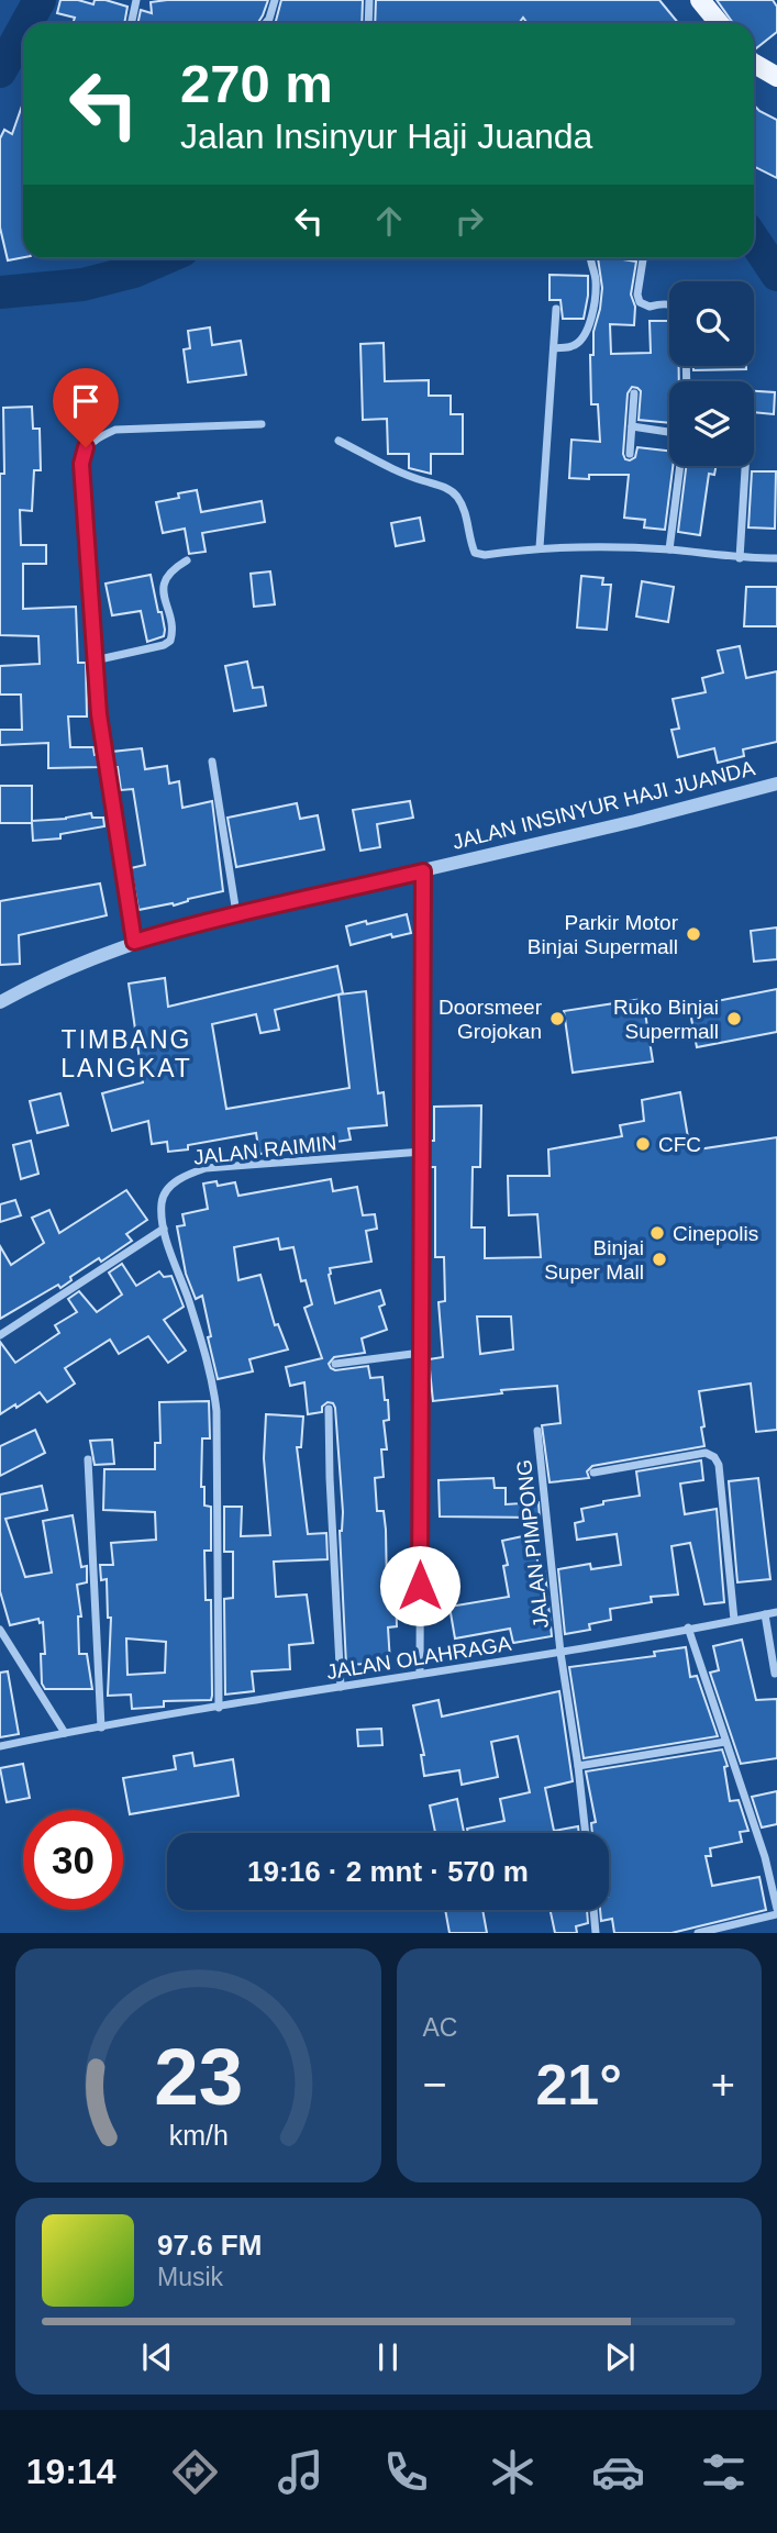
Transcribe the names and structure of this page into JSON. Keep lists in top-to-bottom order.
{
  "streets": {
    "street": [
      "JALAN INSINYUR HAJI JUANDA",
      "JALAN RAIMIN",
      "JALAN PIMPONG",
      "JALAN OLAHRAGA"
    ]
  },
  "crossings": [
    ["JALAN PIMPONG", "JALAN OLAHRAGA"]
  ],
  "districts": ["TIMBANG LANGKAT"],
  "places": [
    "Parkir Motor Binjai Supermall",
    "Doorsmeer Grojokan",
    "Ruko Binjai Supermall",
    "CFC",
    "Cinepolis",
    "Binjai Super Mall"
  ],
  "page": {
    "turn": ["270 m", "Jalan Insinyur Haji Juanda"],
    "limit": "30",
    "trip": "19:16 · 2 mnt · 570 m",
    "tile": "AC",
    "heat": ["−", "21°", "+"],
    "song": ["97.6 FM", "Musik"],
    "tabs": "19:14",
    "gauge": ["23", "km/h"]
  }
}
